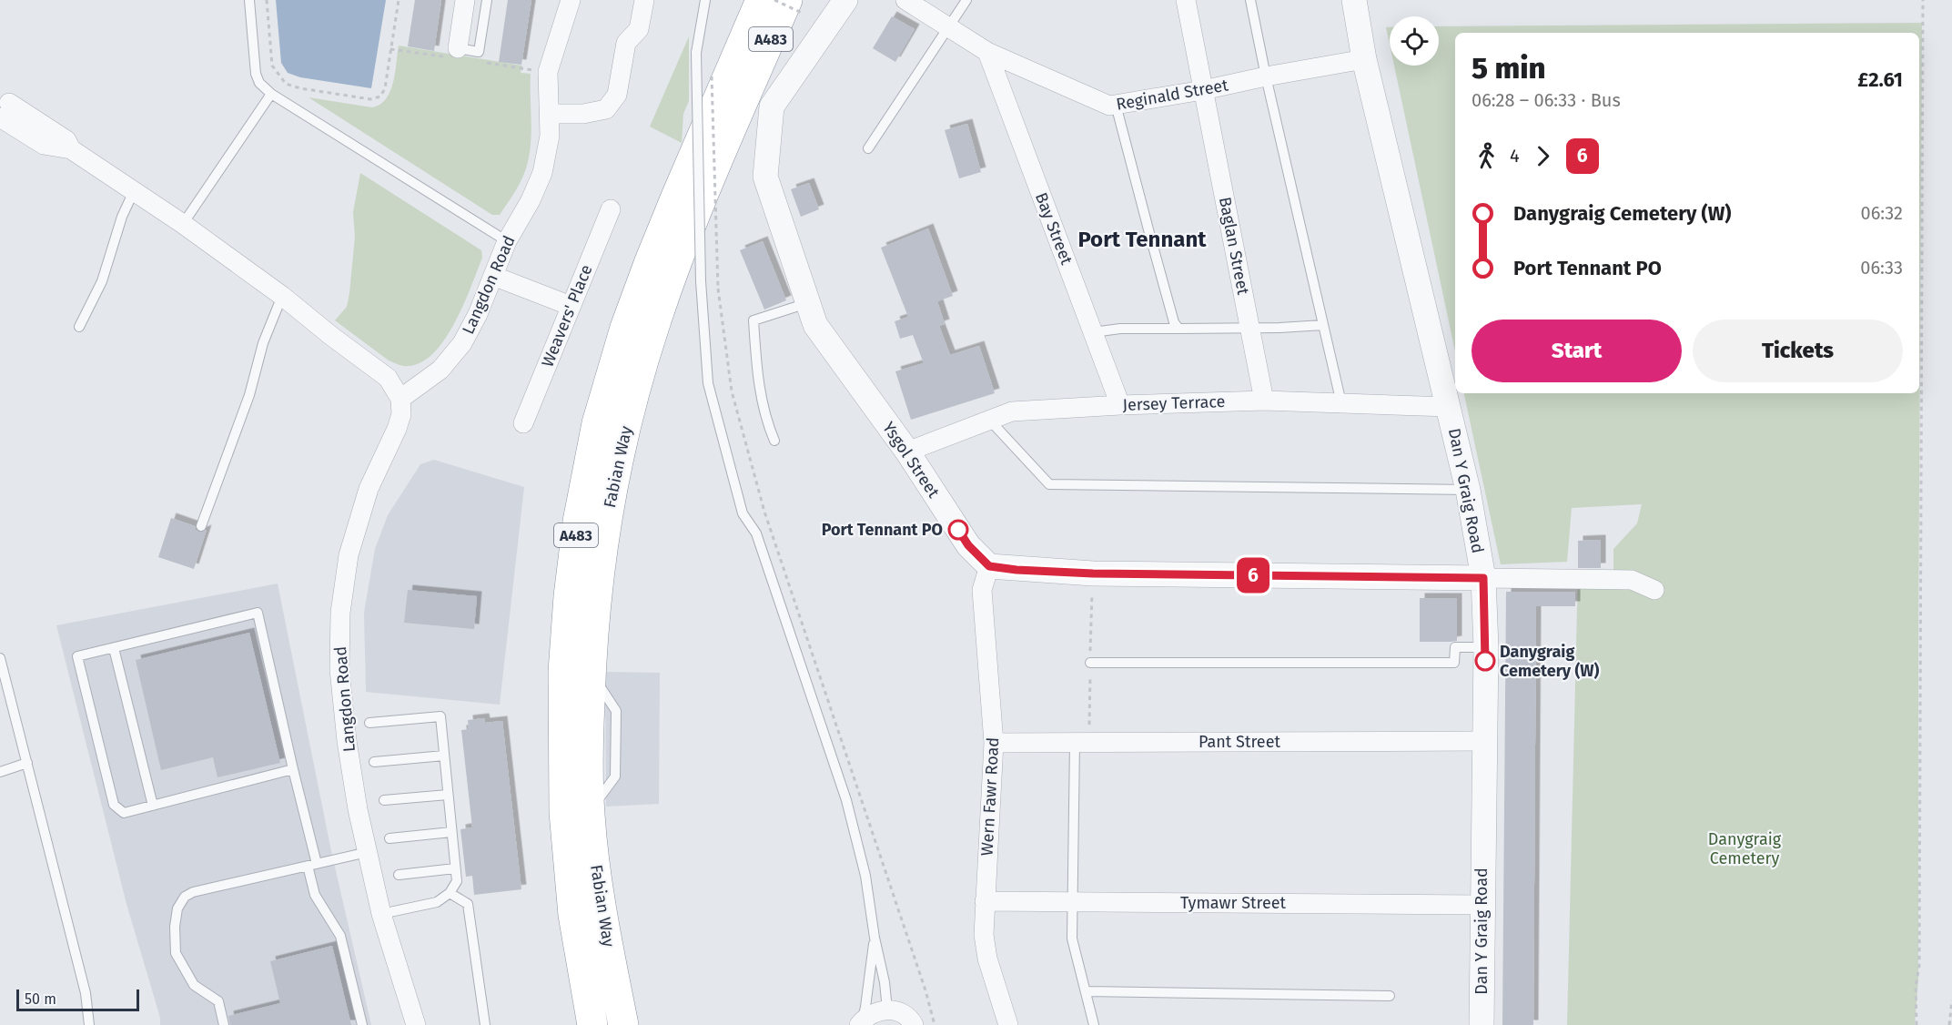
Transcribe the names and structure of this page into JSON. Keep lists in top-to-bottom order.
{
  "streets": {
    "highway": ["A483", "Fabian Way"],
    "street": [
      "Reginald Street",
      "Bay Street",
      "Baglan Street",
      "Langdon Road",
      "Weavers' Place",
      "Jersey Terrace",
      "Ysgol Street",
      "Dan Y Graig Road",
      "Pant Street",
      "Wern Fawr Road",
      "Tymawr Street"
    ]
  },
  "crossings": [
    ["Reginald Street", "Bay Street"],
    ["Reginald Street", "Baglan Street"],
    ["Reginald Street", "Dan Y Graig Road"],
    ["Bay Street", "Jersey Terrace"],
    ["Baglan Street", "Jersey Terrace"],
    ["Jersey Terrace", "Ysgol Street"],
    ["Jersey Terrace", "Dan Y Graig Road"],
    ["Ysgol Street", "Wern Fawr Road"],
    ["Dan Y Graig Road", "Pant Street"],
    ["Dan Y Graig Road", "Tymawr Street"],
    ["Pant Street", "Wern Fawr Road"],
    ["Wern Fawr Road", "Tymawr Street"]
  ],
  "districts": ["Port Tennant"],
  "parks": ["Danygraig Cemetery"],
  "places": ["Port Tennant PO", "Danygraig Cemetery (W)"],
  "lines": ["bus line 6"],
  "scale_bar": "50 m",
  "page": {
    "on_map": "6",
    "heading": ["5 min", "06:28 – 06:33 · Bus", "£2.61"],
    "legs": ["4", "6"],
    "list": [
      {
        "name": "Danygraig Cemetery (W)",
        "value": "06:32"
      },
      {
        "name": "Port Tennant PO",
        "value": "06:33"
      }
    ],
    "buttons": ["Start", "Tickets"],
    "scale": "50 m"
  }
}
